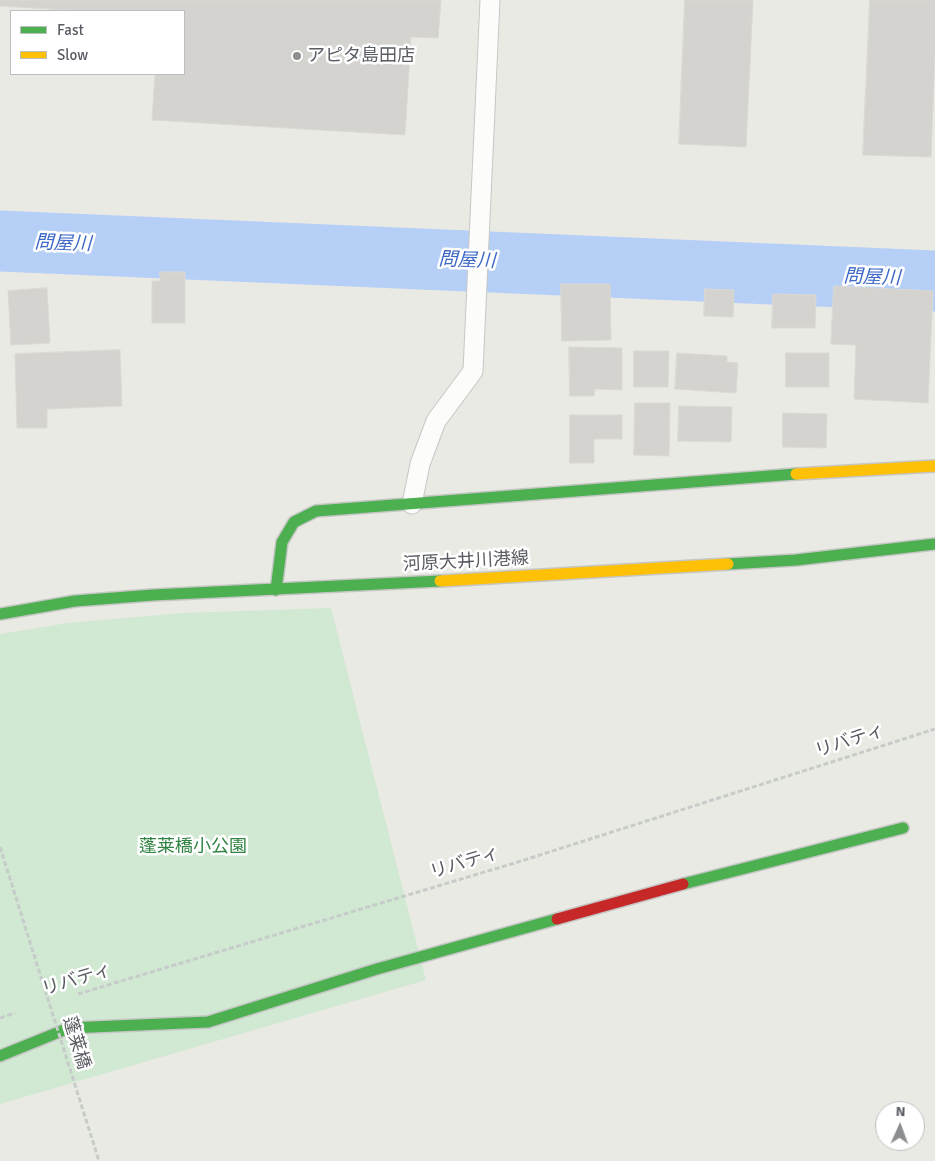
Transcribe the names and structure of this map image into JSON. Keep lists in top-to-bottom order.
{
  "streets": {
    "street": ["河原大井川港線"],
    "path": ["リバティ", "蓬莱橋"]
  },
  "water": ["問屋川"],
  "parks": ["蓬莱橋小公園"],
  "places": ["アピタ島田店"],
  "legend": ["Fast", "Slow"],
  "north": "top"
}
